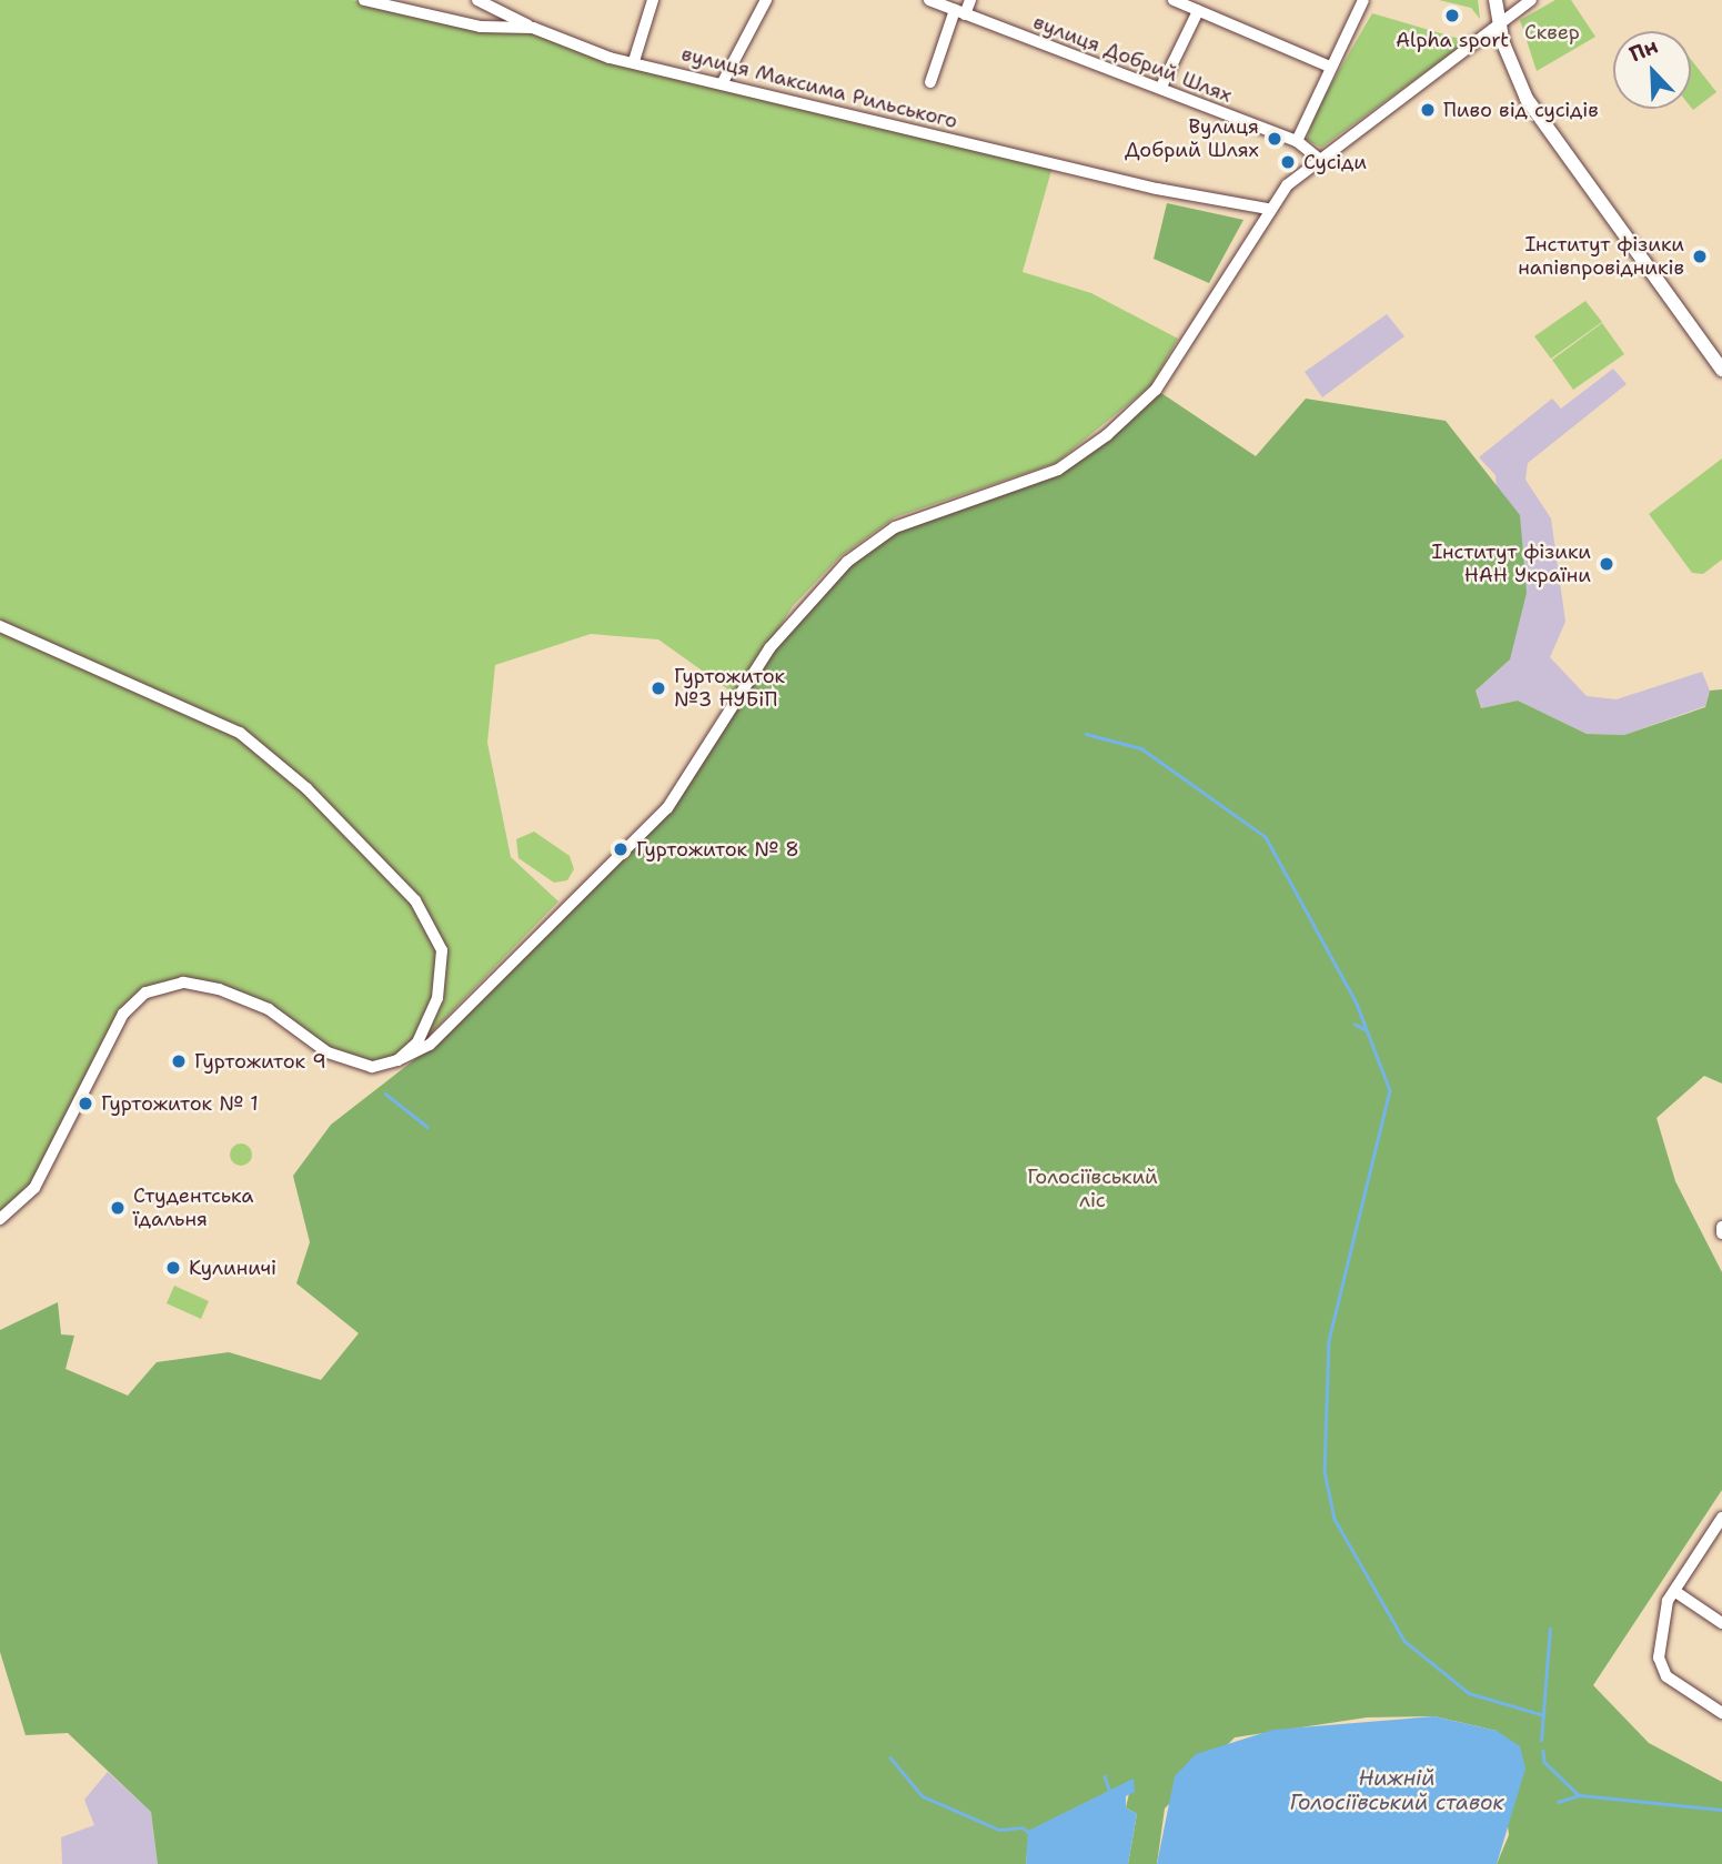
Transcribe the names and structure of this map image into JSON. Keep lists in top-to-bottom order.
{
  "streets": {
    "street": ["вулиця Добрий Шлях", "вулиця Максима Рильського"]
  },
  "water": ["Нижній Голосіївський ставок"],
  "parks": ["Сквер", "Голосіївський ліс"],
  "places": [
    "Alpha sport",
    "Пиво від сусідів",
    "Вулиця Добрий Шлях",
    "Сусіди",
    "Інститут фізики напівпровідників",
    "Інститут фізики НАН України",
    "Гуртожиток №3 НУБіП",
    "Гуртожиток № 8",
    "Гуртожиток 9",
    "Гуртожиток № 1",
    "Студентська їдальня",
    "Кулиничі"
  ],
  "north": "top left"
}
